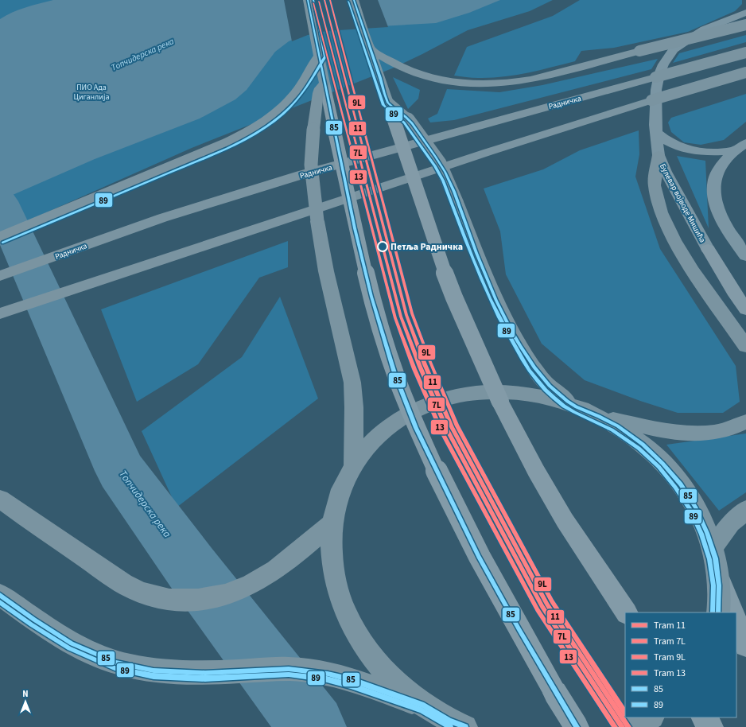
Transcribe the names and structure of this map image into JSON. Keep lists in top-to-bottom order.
{
  "streets": {
    "main road": ["Радничка"],
    "street": ["Булевар војводе Мишића"]
  },
  "water": ["Топчидерска река"],
  "parks": ["ПИО Ада Циганлија"],
  "places": ["Петља Радничка"],
  "lines": [
    "tram line 11",
    "tram line 9L",
    "transit line 85",
    "transit line 89",
    "tram line 7L",
    "tram line 13"
  ],
  "legend": [
    "Tram 11",
    "Tram 7L",
    "Tram 9L",
    "Tram 13",
    "85",
    "89"
  ],
  "north": "top"
}
